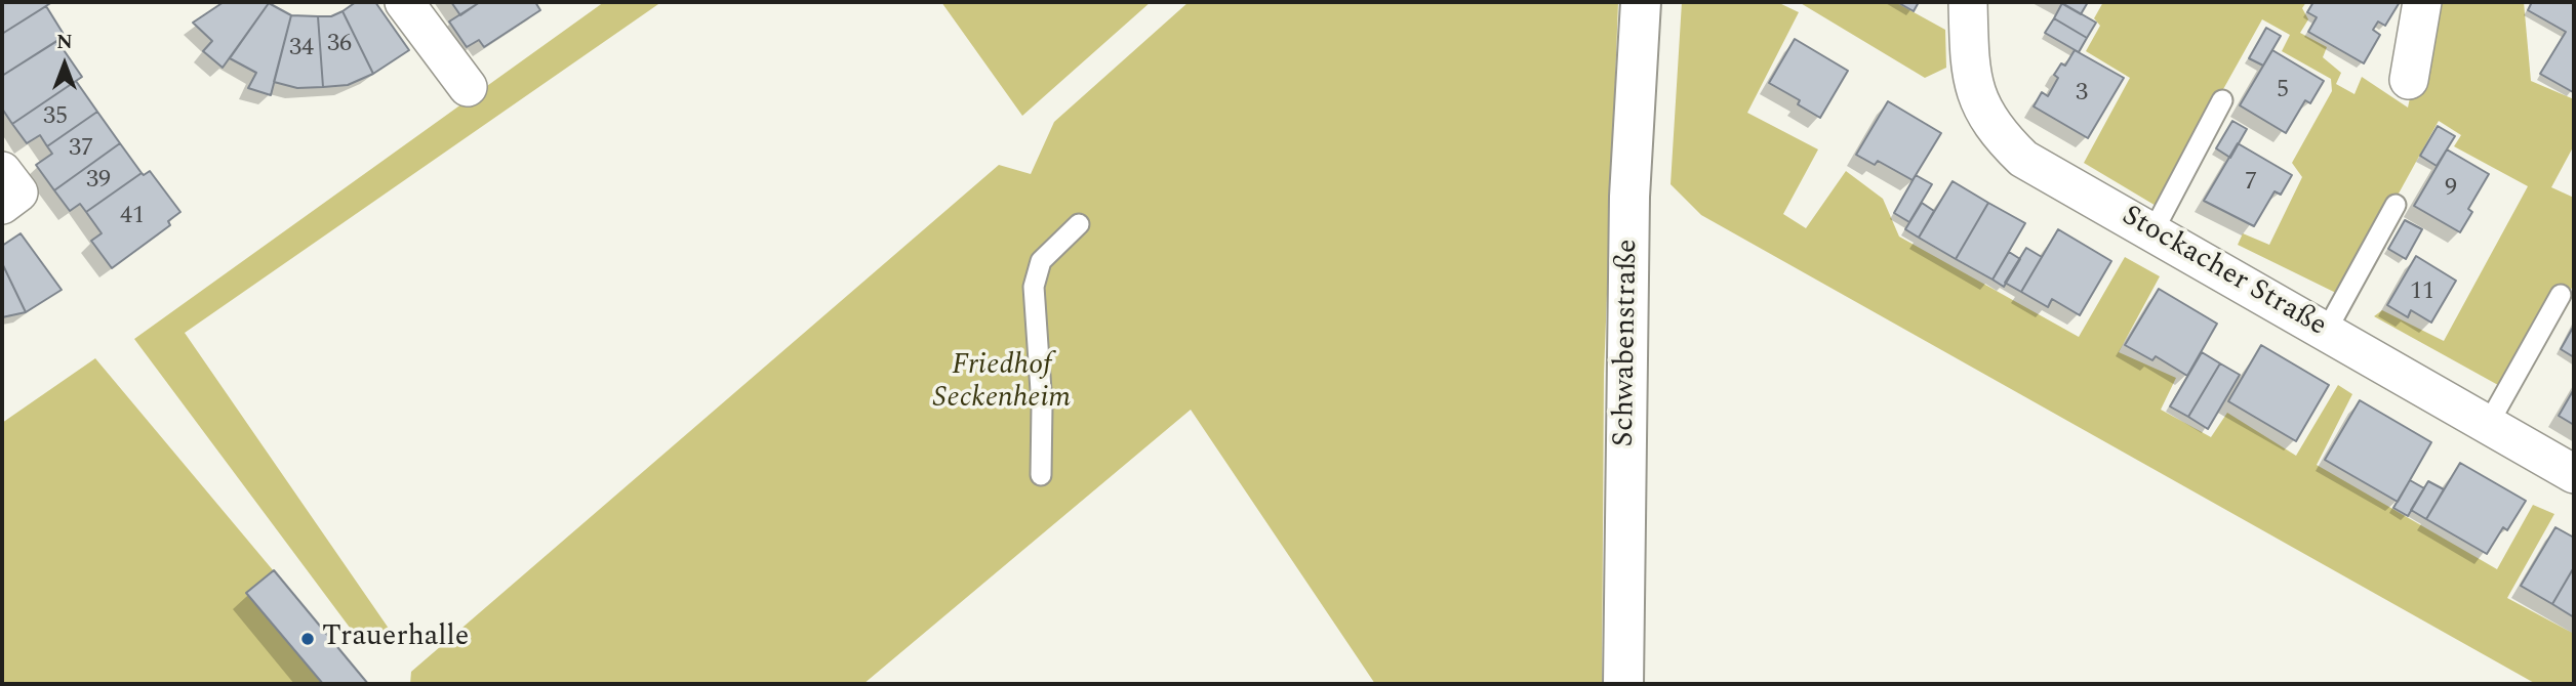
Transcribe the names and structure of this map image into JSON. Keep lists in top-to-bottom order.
{
  "streets": {
    "street": ["Stockacher Straße", "Schwabenstraße"]
  },
  "parks": ["Friedhof Seckenheim"],
  "places": ["Trauerhalle"],
  "house_numbers": [
    "36",
    "34",
    "5",
    "3",
    "35",
    "37",
    "39",
    "7",
    "9",
    "41",
    "11"
  ],
  "north": "top"
}
